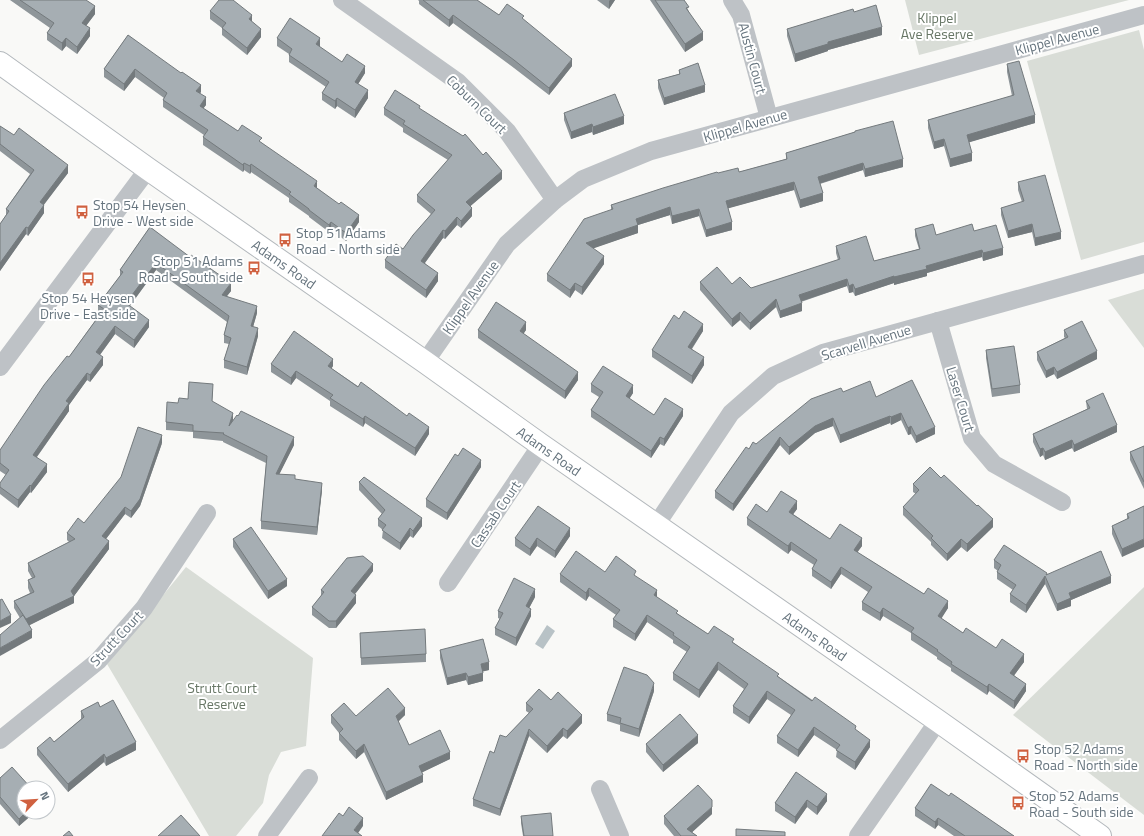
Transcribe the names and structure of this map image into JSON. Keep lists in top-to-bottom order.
{
  "streets": {
    "street": [
      "Klippel Avenue",
      "Austin Court",
      "Coburn Court",
      "Adams Road",
      "Scarvell Avenue",
      "Laser Court",
      "Cassab Court",
      "Strutt Court"
    ]
  },
  "crossings": [
    ["Klippel Avenue", "Austin Court"],
    ["Klippel Avenue", "Coburn Court"],
    ["Klippel Avenue", "Adams Road"],
    ["Adams Road", "Scarvell Avenue"],
    ["Adams Road", "Cassab Court"],
    ["Scarvell Avenue", "Laser Court"]
  ],
  "parks": ["Klippel Ave Reserve", "Strutt Court Reserve"],
  "places": {
    "bus stop": [
      "Stop 54 Heysen Drive - West side",
      "Stop 51 Adams Road - North side",
      "Stop 51 Adams Road - South side",
      "Stop 54 Heysen Drive - East side",
      "Stop 52 Adams Road - North side",
      "Stop 52 Adams Road - South side"
    ]
  },
  "north": "top right"
}
